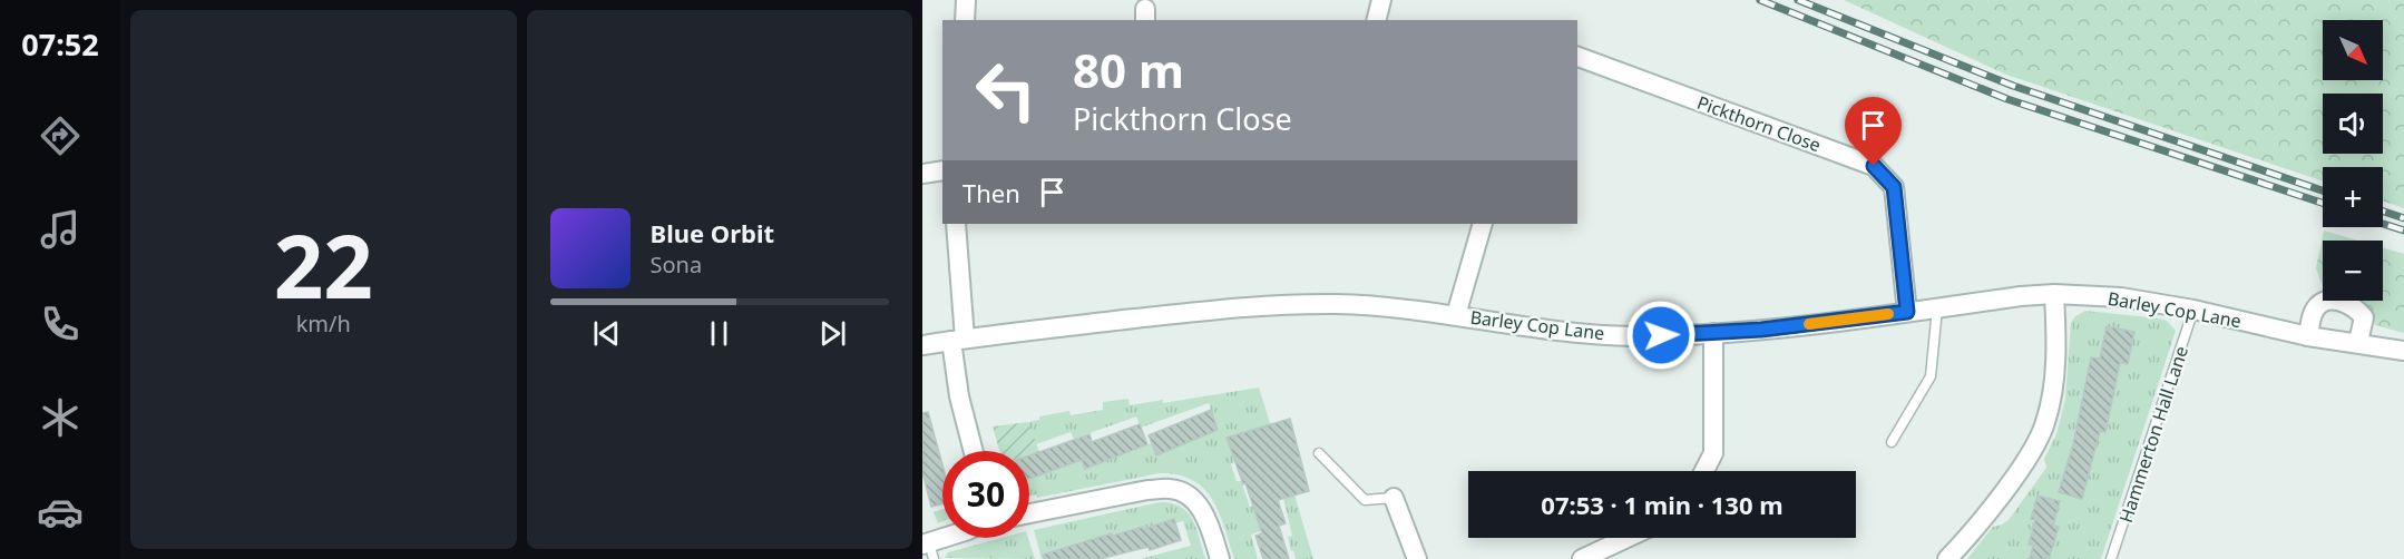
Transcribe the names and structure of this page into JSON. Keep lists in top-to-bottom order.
{
  "streets": {
    "street": ["Pickthorn Close", "Barley Cop Lane"],
    "lane": ["Hammerton Hall Lane"]
  },
  "crossings": [
    ["Pickthorn Close", "Barley Cop Lane"],
    ["Barley Cop Lane", "Hammerton Hall Lane"]
  ],
  "north": "bottom right",
  "page": {
    "tabs": "07:52",
    "tile": ["22", "km/h"],
    "map_buttons": ["+", "−"],
    "turn": ["80 m", "Pickthorn Close"],
    "then": "Then",
    "song": ["Blue Orbit", "Sona"],
    "limit": "30",
    "trip": "07:53 · 1 min · 130 m"
  }
}
